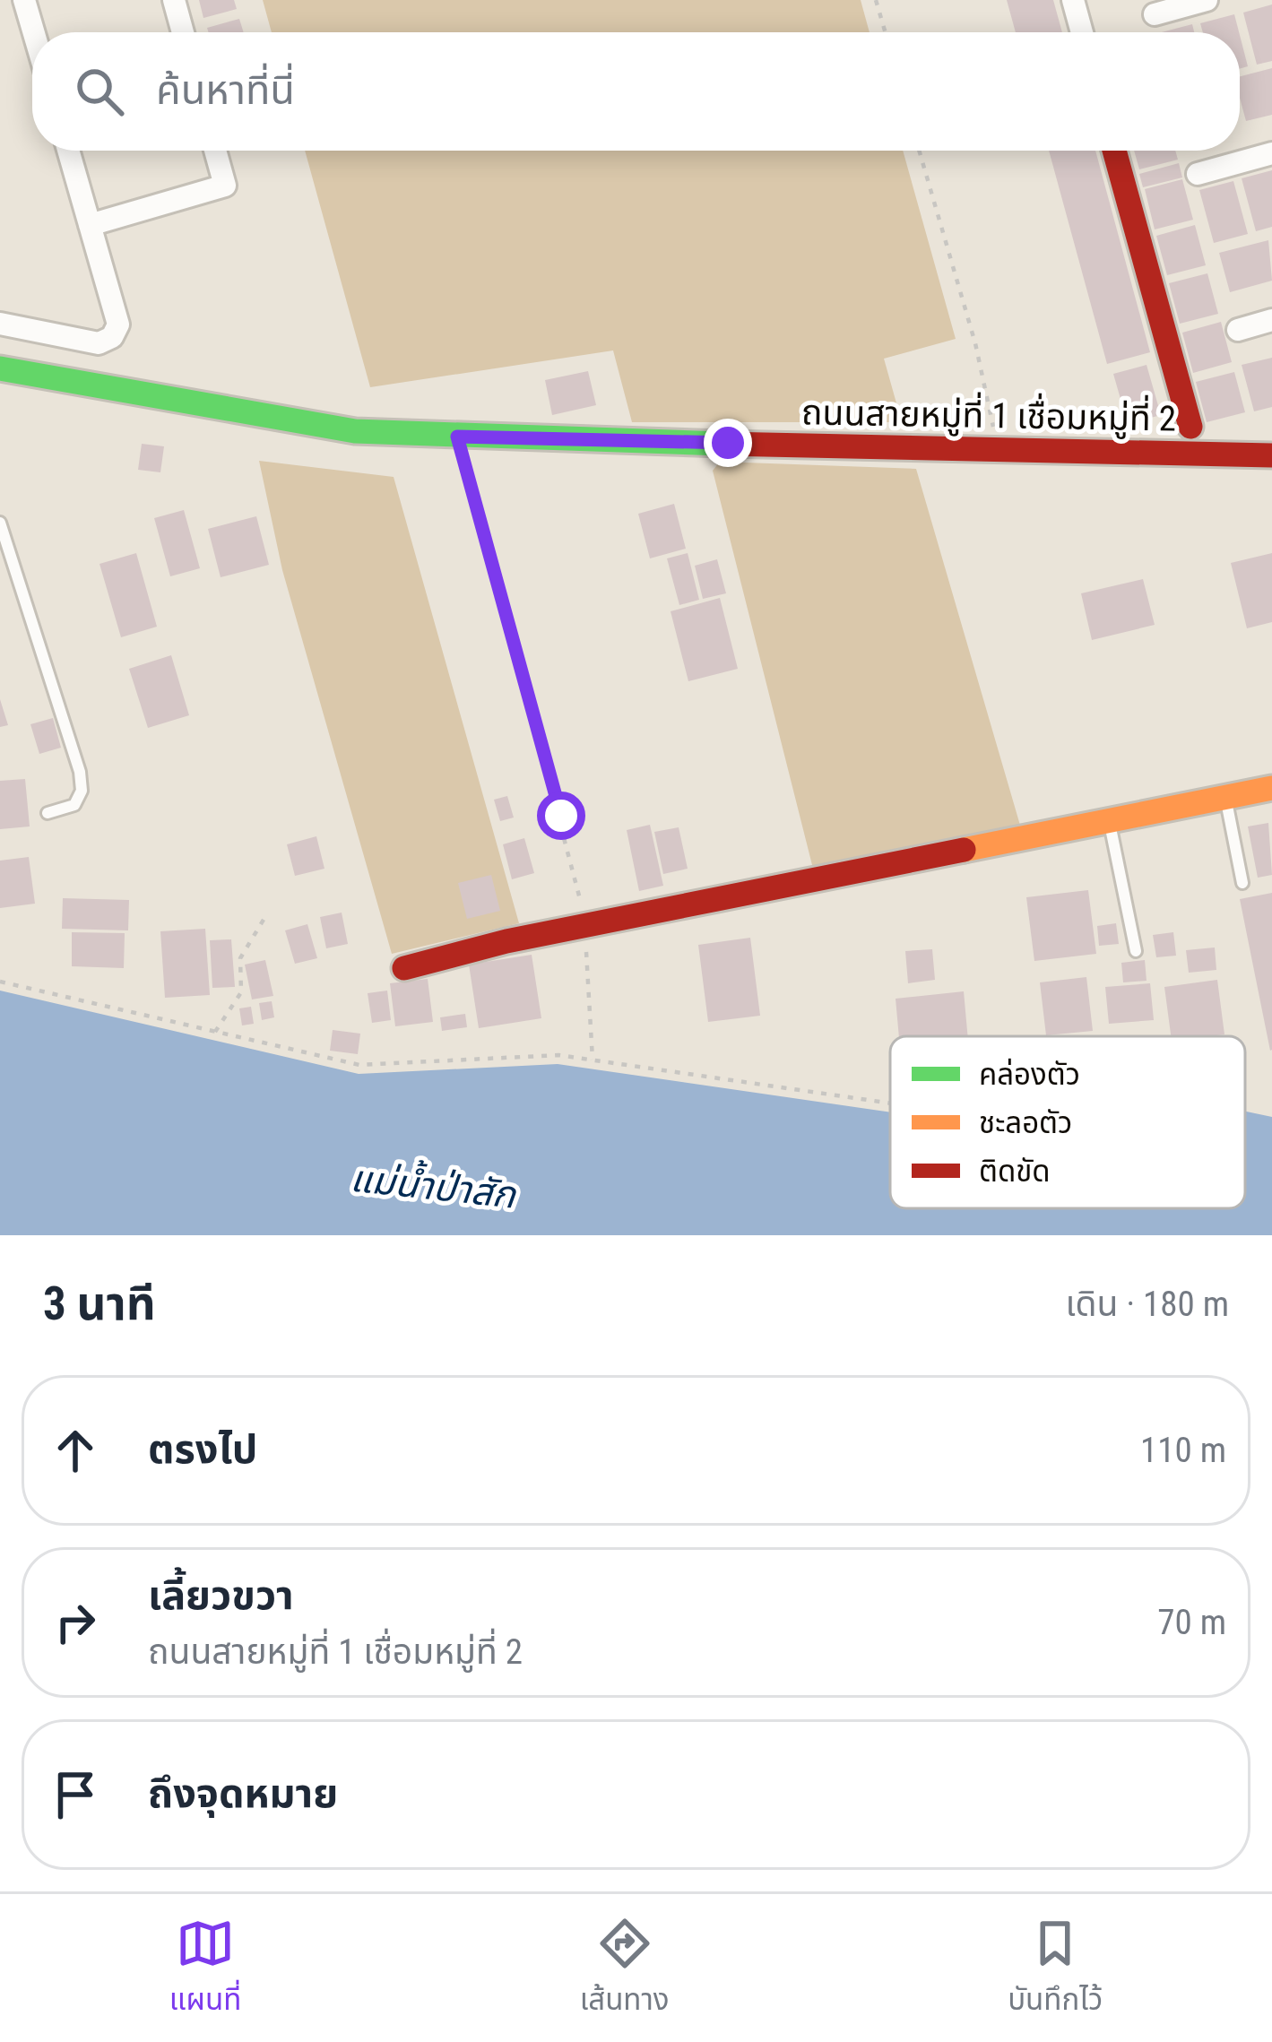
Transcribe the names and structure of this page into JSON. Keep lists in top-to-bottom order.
{
  "streets": {
    "street": ["ถนนสายหมู่ที่ 1 เชื่อมหมู่ที่ 2"]
  },
  "water": ["แม่น้ำป่าสัก"],
  "legend": ["คล่องตัว", "ชะลอตัว", "ติดขัด"],
  "page": {
    "search": "ค้นหาที่นี่",
    "heading": ["3 นาที", "เดิน · 180 m"],
    "list": [
      ["ตรงไป", "110 m"],
      ["เลี้ยวขวา", "ถนนสายหมู่ที่ 1 เชื่อมหมู่ที่ 2", "70 m"],
      "ถึงจุดหมาย"
    ],
    "nav": ["แผนที่", "เส้นทาง", "บันทึกไว้"]
  }
}
